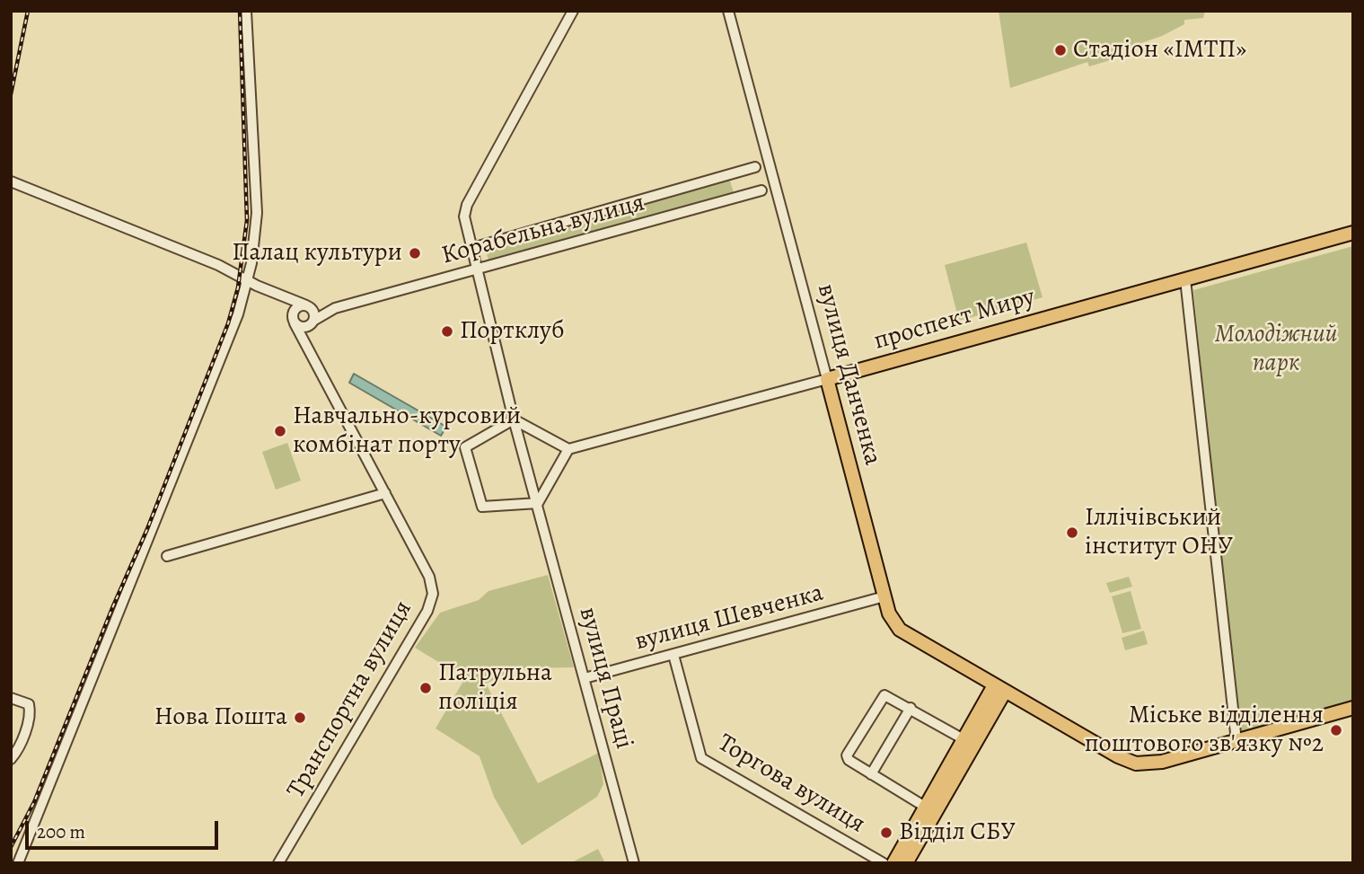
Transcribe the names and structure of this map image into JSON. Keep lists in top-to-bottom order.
{
  "streets": {
    "main road": ["проспект Миру", "вулиця Данченка"],
    "street": [
      "Корабельна вулиця",
      "вулиця Шевченка",
      "вулиця Праці",
      "Транспортна вулиця",
      "Торгова вулиця"
    ]
  },
  "crossings": [
    ["проспект Миру", "вулиця Данченка"],
    ["вулиця Данченка", "вулиця Шевченка"],
    ["вулиця Шевченка", "вулиця Праці"],
    ["вулиця Шевченка", "Торгова вулиця"]
  ],
  "parks": ["Молодіжний парк"],
  "places": [
    "Стадіон «ІМТП»",
    "Палац культури",
    "Портклуб",
    "Навчально-курсовий комбінат порту",
    "Іллічівський інститут ОНУ",
    "Патрульна поліція",
    "Нова Пошта",
    "Міське відділення поштового зв'язку №2",
    "Відділ СБУ"
  ],
  "scale_bar": "200 m"
}
